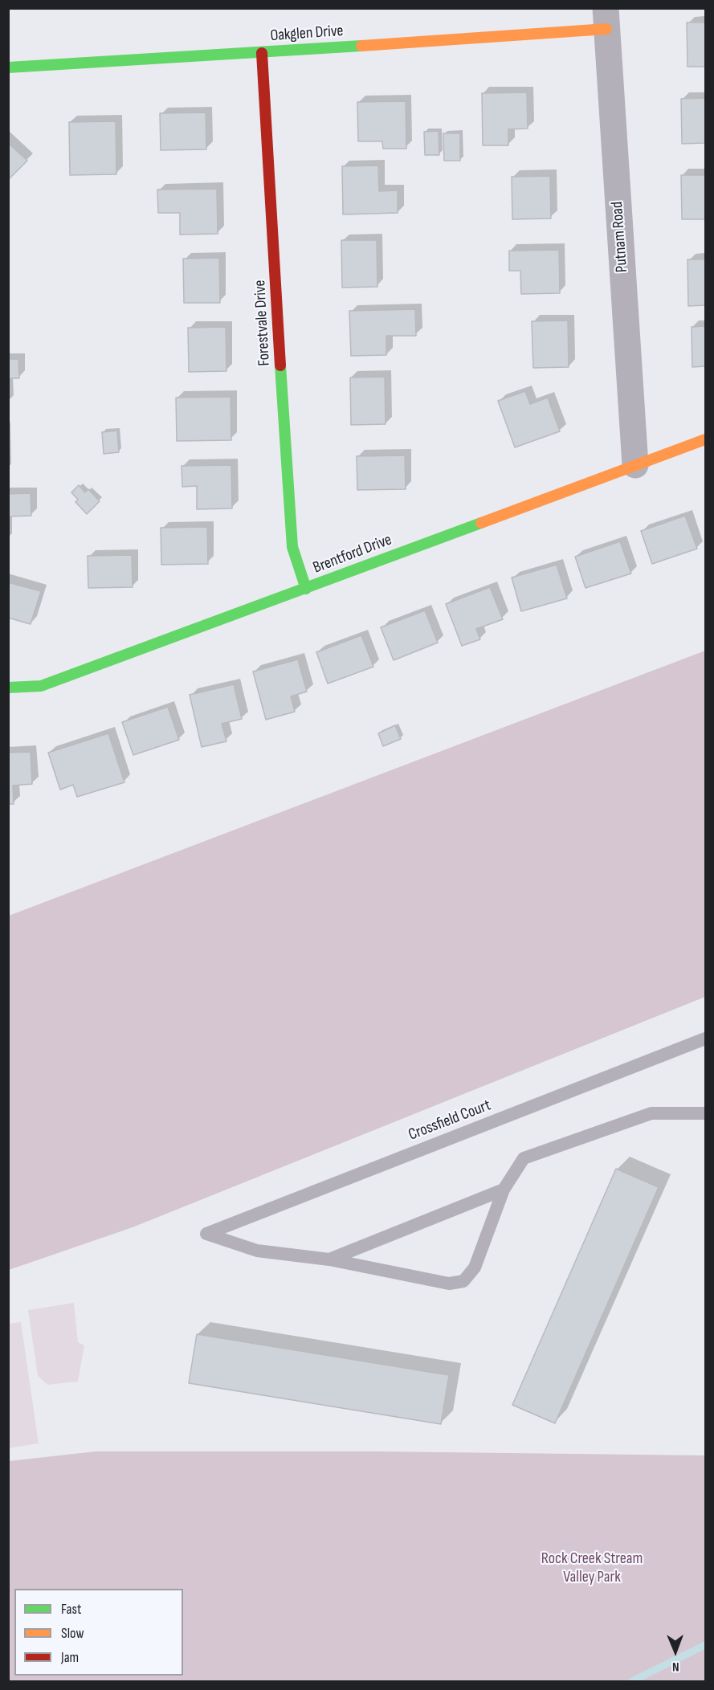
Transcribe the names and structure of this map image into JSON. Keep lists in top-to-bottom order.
{
  "streets": {
    "street": [
      "Oakglen Drive",
      "Putnam Road",
      "Forestvale Drive",
      "Brentford Drive"
    ],
    "lane": ["Crossfield Court"]
  },
  "crossings": [
    ["Oakglen Drive", "Putnam Road"],
    ["Oakglen Drive", "Forestvale Drive"],
    ["Putnam Road", "Brentford Drive"],
    ["Forestvale Drive", "Brentford Drive"]
  ],
  "parks": ["Rock Creek Stream Valley Park"],
  "legend": ["Fast", "Slow", "Jam"],
  "north": "bottom"
}
